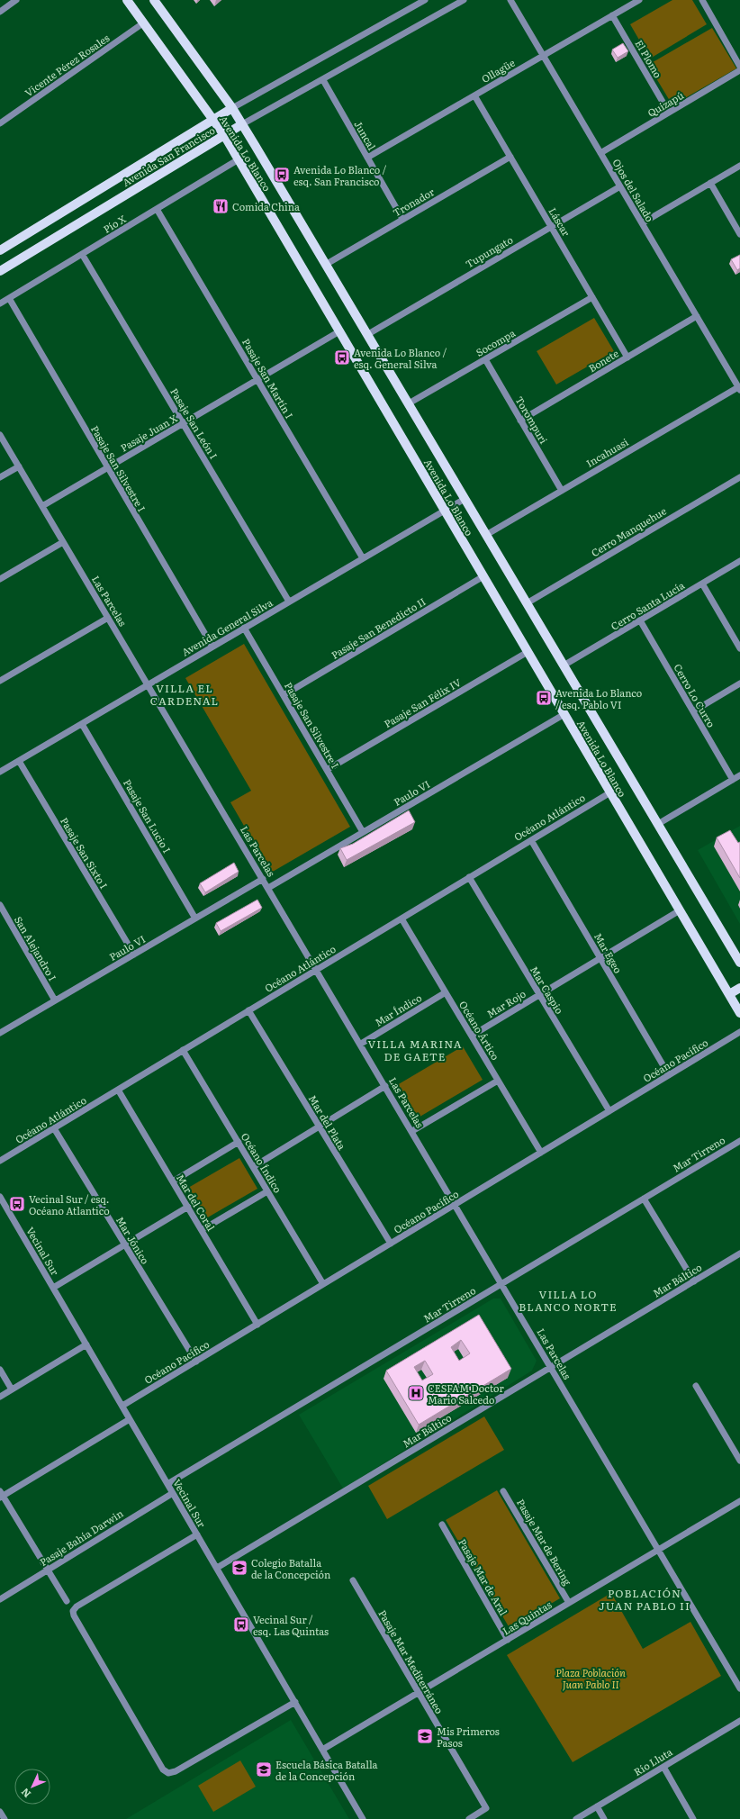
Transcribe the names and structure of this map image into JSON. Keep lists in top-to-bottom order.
{
  "streets": {
    "main road": ["Avenida Lo Blanco", "Avenida San Francisco"],
    "street": [
      "El Plomo",
      "Vicente Pérez Rosales",
      "Ollagüe",
      "Quizapú",
      "Juncal",
      "Ojos del Salado",
      "Tronador",
      "Láscar",
      "Pío X",
      "Tupungato",
      "Socompa",
      "Bonete",
      "Pasaje San Martín I",
      "Torompuri",
      "Pasaje San León I",
      "Pasaje Juan X",
      "Incahuasi",
      "Pasaje San Silvestre I",
      "Cerro Manquehue",
      "Las Parcelas",
      "Cerro Santa Lucía",
      "Avenida General Silva",
      "Pasaje San Benedicto II",
      "Cerro Lo Curro",
      "Pasaje San Félix IV",
      "Paulo VI",
      "Pasaje San Lucio I",
      "Océano Atlántico",
      "Pasaje San Sixto I",
      "San Alejandro I",
      "Mar Egeo",
      "Mar Caspio",
      "Mar Rojo",
      "Mar Índico",
      "Océano Ártico",
      "Océano Pacífico",
      "Mar del Plata",
      "Mar Tirreno",
      "Océano Índico",
      "Mar del Coral",
      "Mar Jónico",
      "Vecinal Sur",
      "Mar Báltico",
      "Pasaje Bahía Darwin",
      "Pasaje Mar de Bering",
      "Pasaje Mar de Aral",
      "Las Quintas",
      "Pasaje Mar Mediterráneo",
      "Río Lluta"
    ]
  },
  "crossings": [
    ["El Plomo", "Ollagüe"],
    ["El Plomo", "Quizapú"],
    ["Vicente Pérez Rosales", "Avenida Lo Blanco"],
    ["Ollagüe", "Juncal"],
    ["Ollagüe", "Ojos del Salado"],
    ["Ollagüe", "Láscar"],
    ["Quizapú", "Ojos del Salado"],
    ["Juncal", "Avenida San Francisco"],
    ["Juncal", "Tronador"],
    ["Avenida Lo Blanco", "Avenida San Francisco"],
    ["Avenida Lo Blanco", "Tronador"],
    ["Avenida Lo Blanco", "Pío X"],
    ["Avenida Lo Blanco", "Tupungato"],
    ["Avenida Lo Blanco", "Socompa"],
    ["Avenida Lo Blanco", "Pasaje Juan X"],
    ["Avenida Lo Blanco", "Incahuasi"],
    ["Avenida Lo Blanco", "Cerro Manquehue"],
    ["Avenida Lo Blanco", "Cerro Santa Lucía"],
    ["Avenida Lo Blanco", "Avenida General Silva"],
    ["Avenida Lo Blanco", "Pasaje San Benedicto II"],
    ["Avenida Lo Blanco", "Pasaje San Félix IV"],
    ["Avenida Lo Blanco", "Paulo VI"],
    ["Avenida Lo Blanco", "Océano Atlántico"],
    ["Avenida Lo Blanco", "Mar Rojo"],
    ["Ojos del Salado", "Tupungato"],
    ["Ojos del Salado", "Bonete"],
    ["Ojos del Salado", "Incahuasi"],
    ["Tronador", "Láscar"],
    ["Láscar", "Tupungato"],
    ["Láscar", "Socompa"],
    ["Láscar", "Bonete"],
    ["Pío X", "Pasaje San Martín I"],
    ["Pío X", "Pasaje San León I"],
    ["Pío X", "Pasaje San Silvestre I"],
    ["Socompa", "Torompuri"],
    ["Bonete", "Torompuri"],
    ["Pasaje San Martín I", "Pasaje Juan X"],
    ["Pasaje San Martín I", "Avenida General Silva"],
    ["Torompuri", "Incahuasi"],
    ["Pasaje San León I", "Pasaje Juan X"],
    ["Pasaje San León I", "Avenida General Silva"],
    ["Pasaje Juan X", "Pasaje San Silvestre I"],
    ["Pasaje Juan X", "Las Parcelas"],
    ["Pasaje San Silvestre I", "Avenida General Silva"],
    ["Pasaje San Silvestre I", "Pasaje San Benedicto II"],
    ["Pasaje San Silvestre I", "Pasaje San Félix IV"],
    ["Pasaje San Silvestre I", "Paulo VI"],
    ["Las Parcelas", "Avenida General Silva"],
    ["Las Parcelas", "Paulo VI"],
    ["Las Parcelas", "Océano Atlántico"],
    ["Las Parcelas", "Mar Índico"],
    ["Las Parcelas", "Océano Pacífico"],
    ["Las Parcelas", "Mar Tirreno"],
    ["Las Parcelas", "Mar Báltico"],
    ["Las Parcelas", "Las Quintas"],
    ["Cerro Santa Lucía", "Cerro Lo Curro"],
    ["Avenida General Silva", "Pasaje San Lucio I"],
    ["Avenida General Silva", "Pasaje San Sixto I"],
    ["Paulo VI", "Pasaje San Lucio I"],
    ["Paulo VI", "Pasaje San Sixto I"],
    ["Paulo VI", "San Alejandro I"],
    ["Océano Atlántico", "Mar Egeo"],
    ["Océano Atlántico", "Mar Caspio"],
    ["Océano Atlántico", "Océano Ártico"],
    ["Océano Atlántico", "Mar del Plata"],
    ["Océano Atlántico", "Océano Índico"],
    ["Océano Atlántico", "Mar del Coral"],
    ["Océano Atlántico", "Mar Jónico"],
    ["Mar Egeo", "Mar Rojo"],
    ["Mar Egeo", "Océano Pacífico"],
    ["Mar Caspio", "Mar Rojo"],
    ["Mar Caspio", "Océano Pacífico"],
    ["Mar Rojo", "Océano Ártico"],
    ["Mar Índico", "Océano Ártico"],
    ["Océano Ártico", "Océano Pacífico"],
    ["Océano Pacífico", "Mar del Plata"],
    ["Océano Pacífico", "Océano Índico"],
    ["Océano Pacífico", "Mar del Coral"],
    ["Océano Pacífico", "Mar Jónico"],
    ["Océano Pacífico", "Vecinal Sur"],
    ["Mar Tirreno", "Vecinal Sur"],
    ["Vecinal Sur", "Mar Báltico"],
    ["Vecinal Sur", "Pasaje Bahía Darwin"],
    ["Vecinal Sur", "Las Quintas"],
    ["Pasaje Mar de Bering", "Las Quintas"],
    ["Pasaje Mar de Aral", "Las Quintas"],
    ["Las Quintas", "Pasaje Mar Mediterráneo"]
  ],
  "districts": [
    "VILLA EL CARDENAL",
    "VILLA MARINA DE GAETE",
    "VILLA LO BLANCO NORTE",
    "POBLACIÓN JUAN PABLO II"
  ],
  "parks": ["Plaza Población Juan Pablo II"],
  "places": {
    "bus stop": [
      "Avenida Lo Blanco / esq. San Francisco",
      "Avenida Lo Blanco / esq. General Silva",
      "Avenida Lo Blanco / esq. Pablo VI",
      "Vecinal Sur / esq. Océano Atlantico",
      "Vecinal Sur / esq. Las Quintas"
    ],
    "restaurant": ["Comida China"],
    "hospital": ["CESFAM Doctor Mario Salcedo"],
    "school or university": ["Colegio Batalla de la Concepción", "Mis Primeros Pasos", "Escuela Básica Batalla de la Concepción"]
  },
  "north": "bottom left"
}
